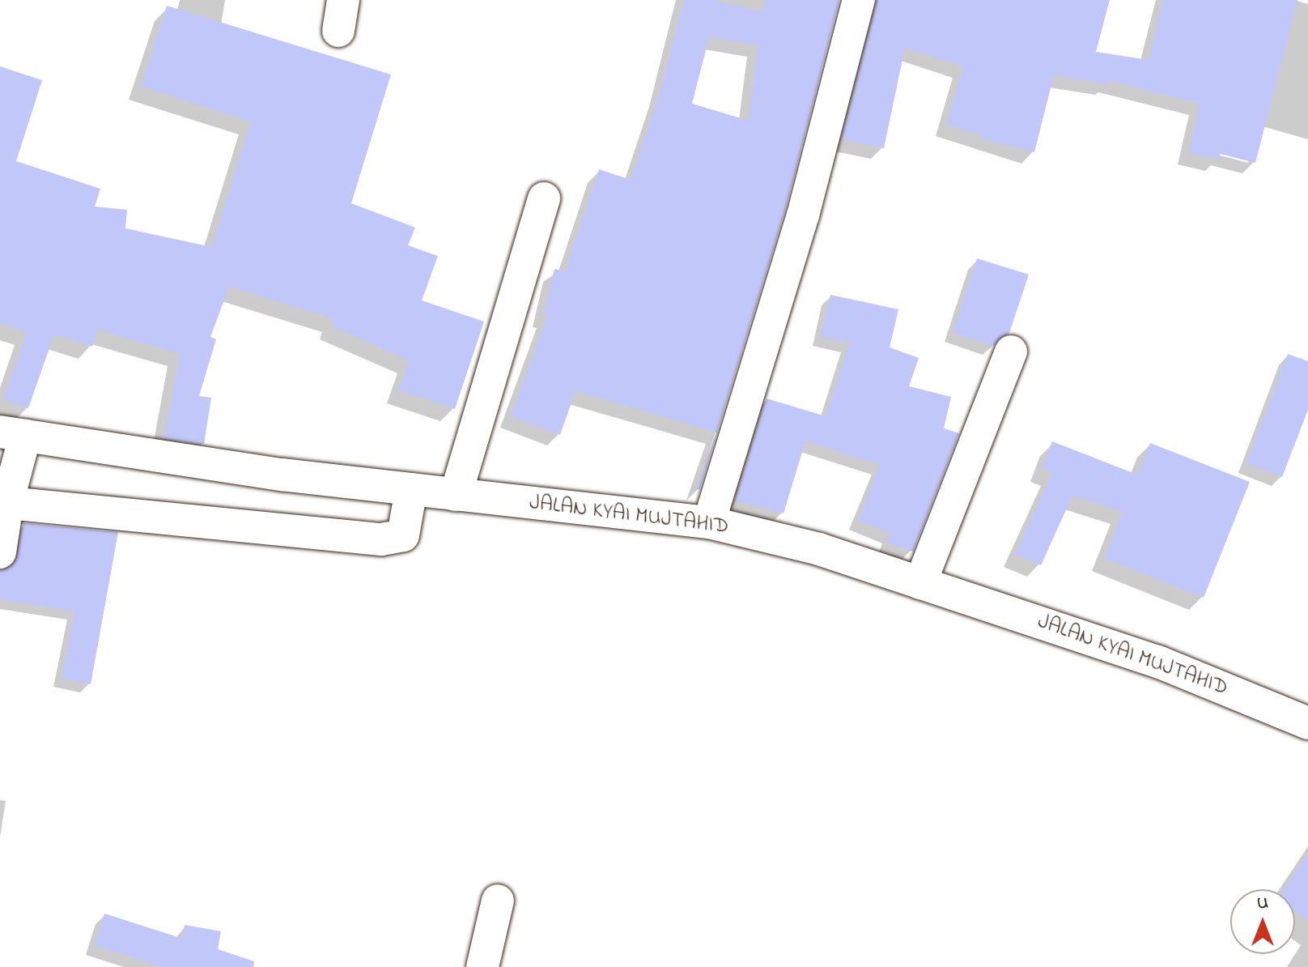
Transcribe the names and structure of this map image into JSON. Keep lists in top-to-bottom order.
{
  "streets": {
    "street": ["JALAN KYAI MUJTAHID"]
  },
  "north": "top"
}
